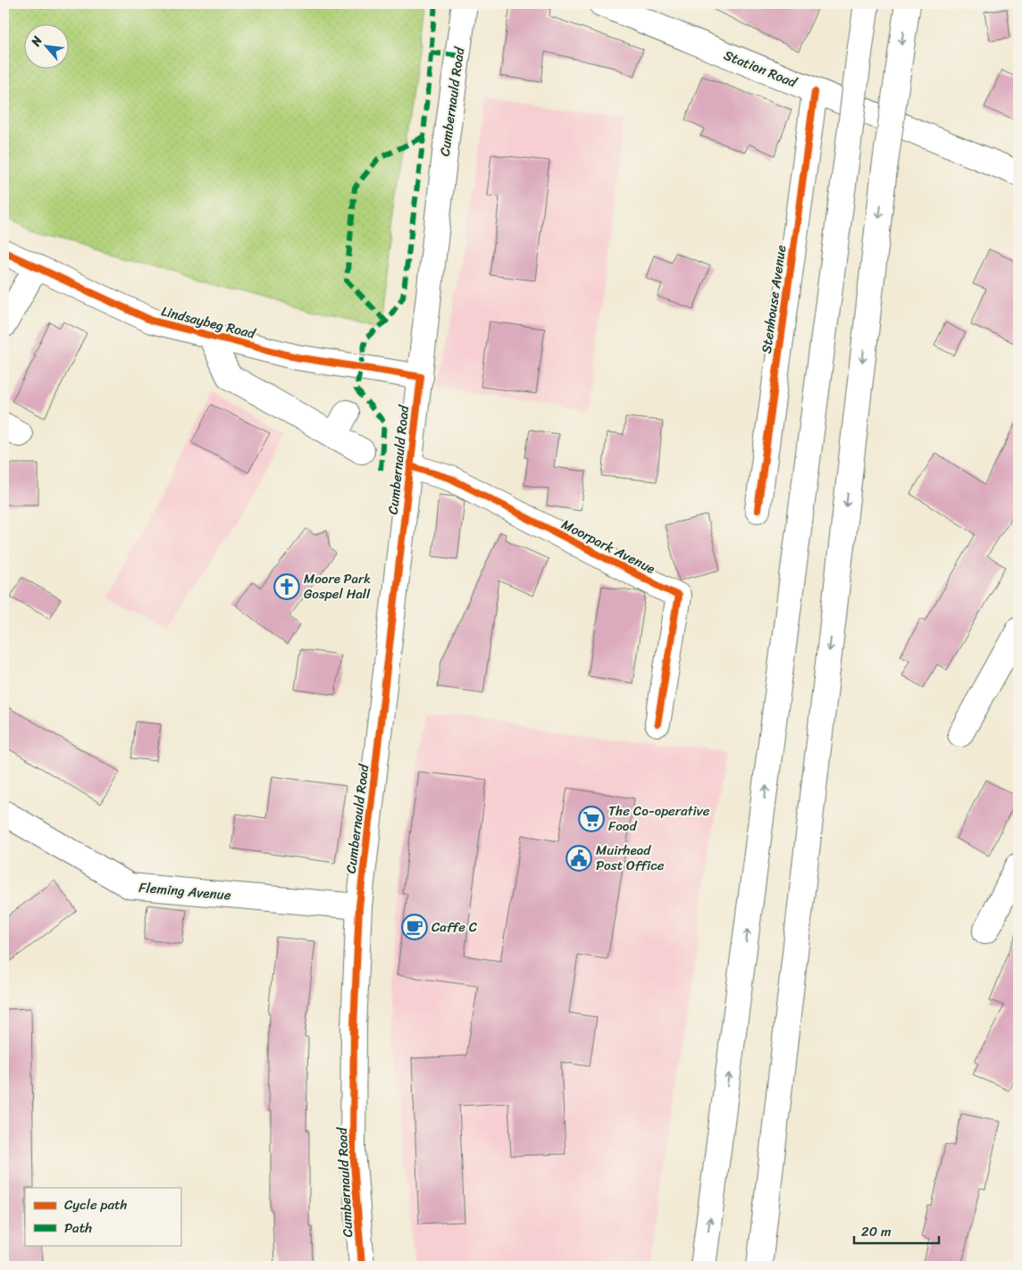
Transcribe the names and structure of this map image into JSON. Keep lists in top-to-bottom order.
{
  "streets": {
    "main road": [
      "Station Road",
      "Cumbernauld Road",
      "Stenhouse Avenue",
      "Lindsaybeg Road",
      "Moorpark Avenue",
      "Fleming Avenue"
    ]
  },
  "crossings": [
    ["Station Road", "Stenhouse Avenue"],
    ["Cumbernauld Road", "Lindsaybeg Road"],
    ["Cumbernauld Road", "Moorpark Avenue"],
    ["Cumbernauld Road", "Fleming Avenue"]
  ],
  "places": {
    "church": ["Moore Park Gospel Hall"],
    "supermarket": ["The Co-operative Food"],
    "public building": ["Muirhead Post Office"],
    "cafe": ["Caffe C"]
  },
  "legend": ["Cycle path", "Path"],
  "scale_bar": "20 m",
  "north": "top left"
}
